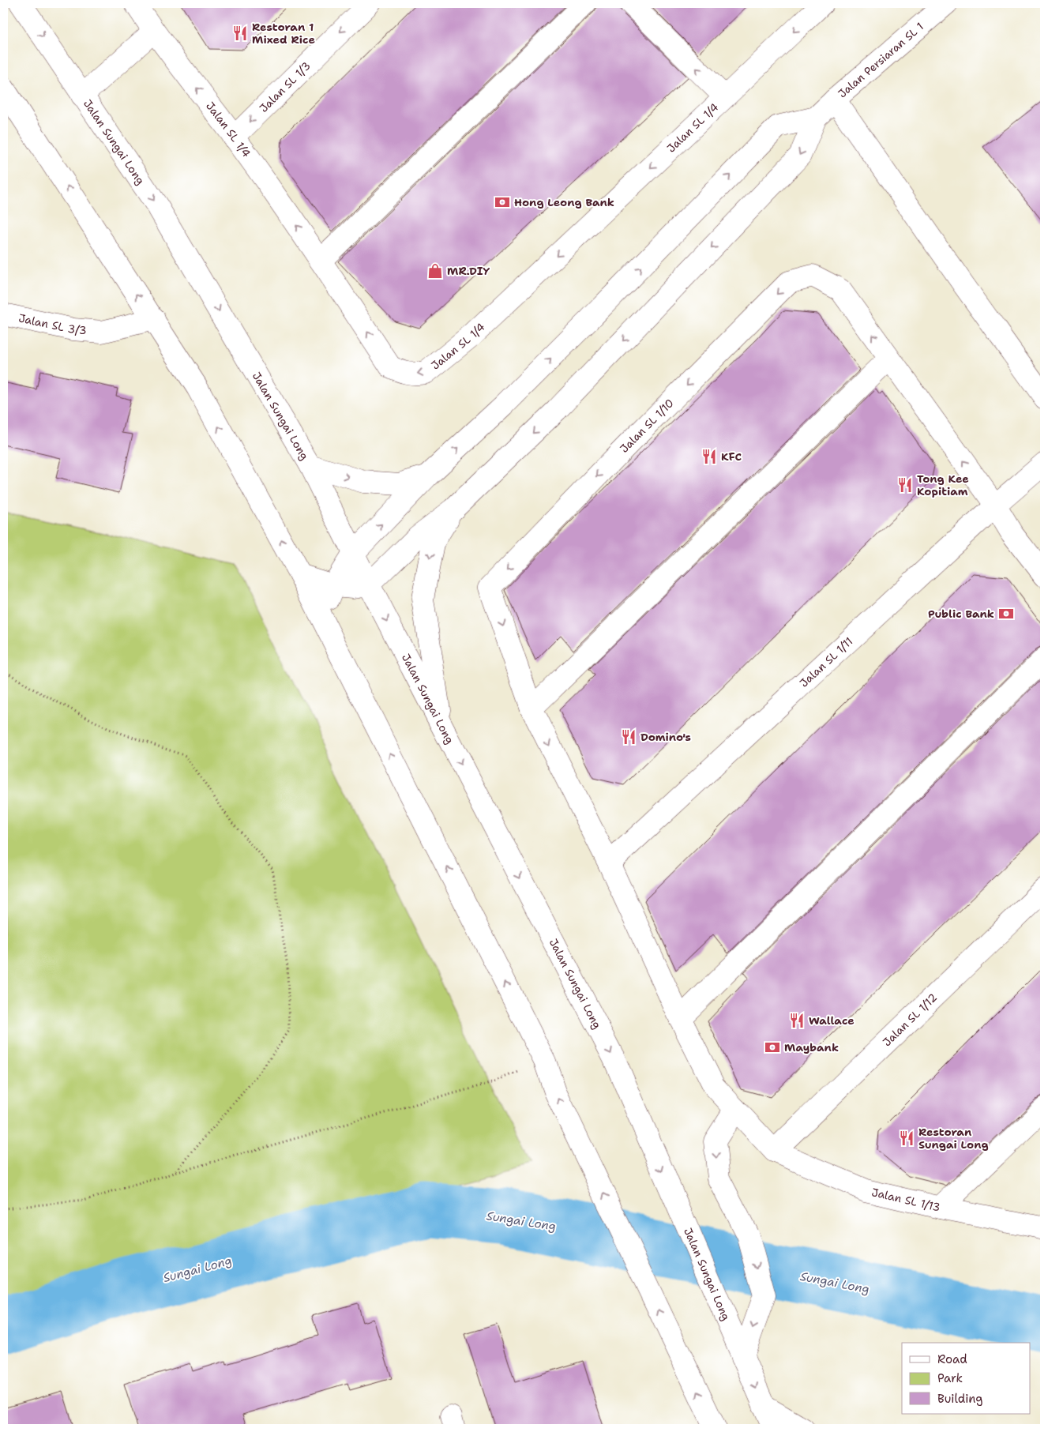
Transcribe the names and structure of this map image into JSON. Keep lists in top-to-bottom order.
{
  "streets": {
    "street": [
      "Jalan Persiaran SL 1",
      "Jalan SL 1/3",
      "Jalan SL 1/4",
      "Jalan Sungai Long",
      "Jalan SL 3/3",
      "Jalan SL 1/10",
      "Jalan SL 1/11",
      "Jalan SL 1/12",
      "Jalan SL 1/13"
    ]
  },
  "crossings": [
    ["Jalan SL 1/3", "Jalan SL 1/4"],
    ["Jalan SL 1/12", "Jalan SL 1/13"]
  ],
  "water": ["Sungai Long"],
  "places": {
    "restaurant": [
      "Restoran 1 Mixed Rice",
      "KFC",
      "Tong Kee Kopitiam",
      "Domino's",
      "Wallace",
      "Restoran Sungai Long"
    ],
    "bank": ["Hong Leong Bank", "Public Bank", "Maybank"],
    "shop": ["MR.DIY"]
  },
  "legend": ["Road", "Park", "Building"]
}
